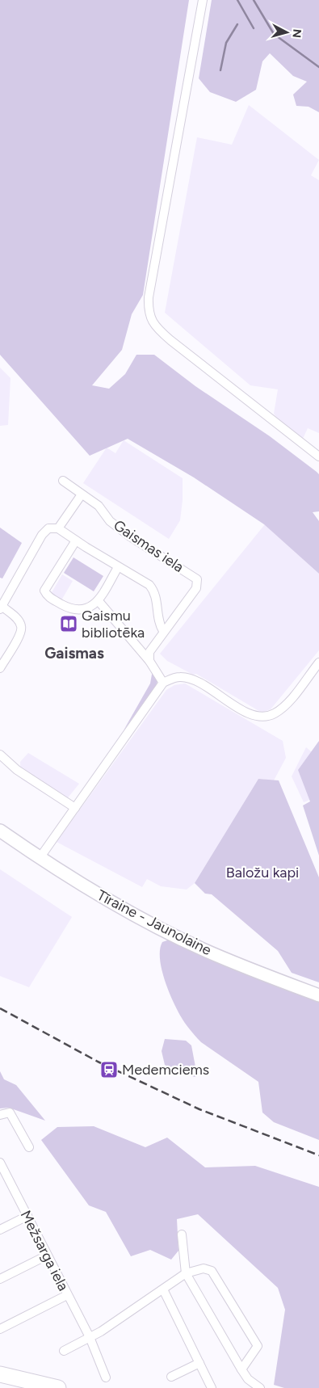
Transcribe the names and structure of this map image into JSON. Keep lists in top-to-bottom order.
{
  "streets": {
    "main road": ["Tīraine - Jaunolaine"],
    "street": ["Gaismas iela", "Mežsarga iela"]
  },
  "districts": ["Gaismas"],
  "parks": ["Baložu kapi"],
  "places": {
    "library": ["Gaismu bibliotēka"],
    "station": ["Medemciems"]
  },
  "north": "right"
}
